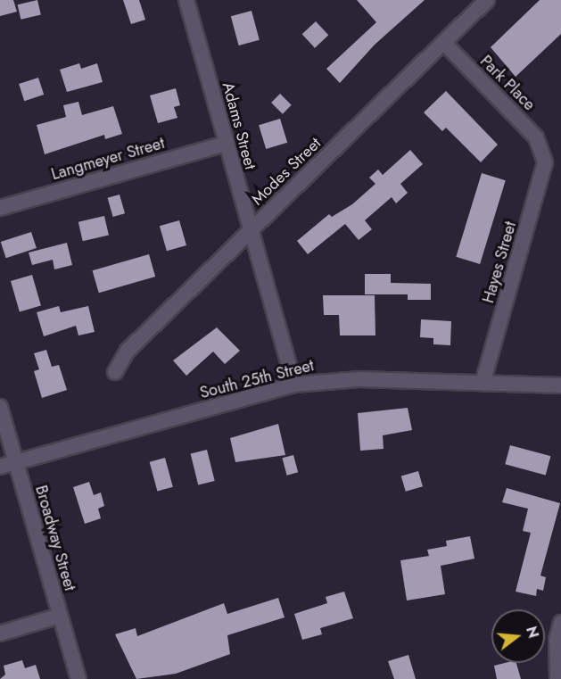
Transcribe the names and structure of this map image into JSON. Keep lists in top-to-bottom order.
{
  "streets": {
    "street": [
      "Park Place",
      "Adams Street",
      "Langmeyer Street",
      "Modes Street",
      "Hayes Street",
      "South 25th Street",
      "Broadway Street"
    ]
  },
  "crossings": [
    ["Park Place", "Modes Street"],
    ["Park Place", "Hayes Street"],
    ["Adams Street", "Langmeyer Street"],
    ["Adams Street", "Modes Street"],
    ["Adams Street", "South 25th Street"],
    ["Hayes Street", "South 25th Street"],
    ["South 25th Street", "Broadway Street"]
  ],
  "north": "right"
}
